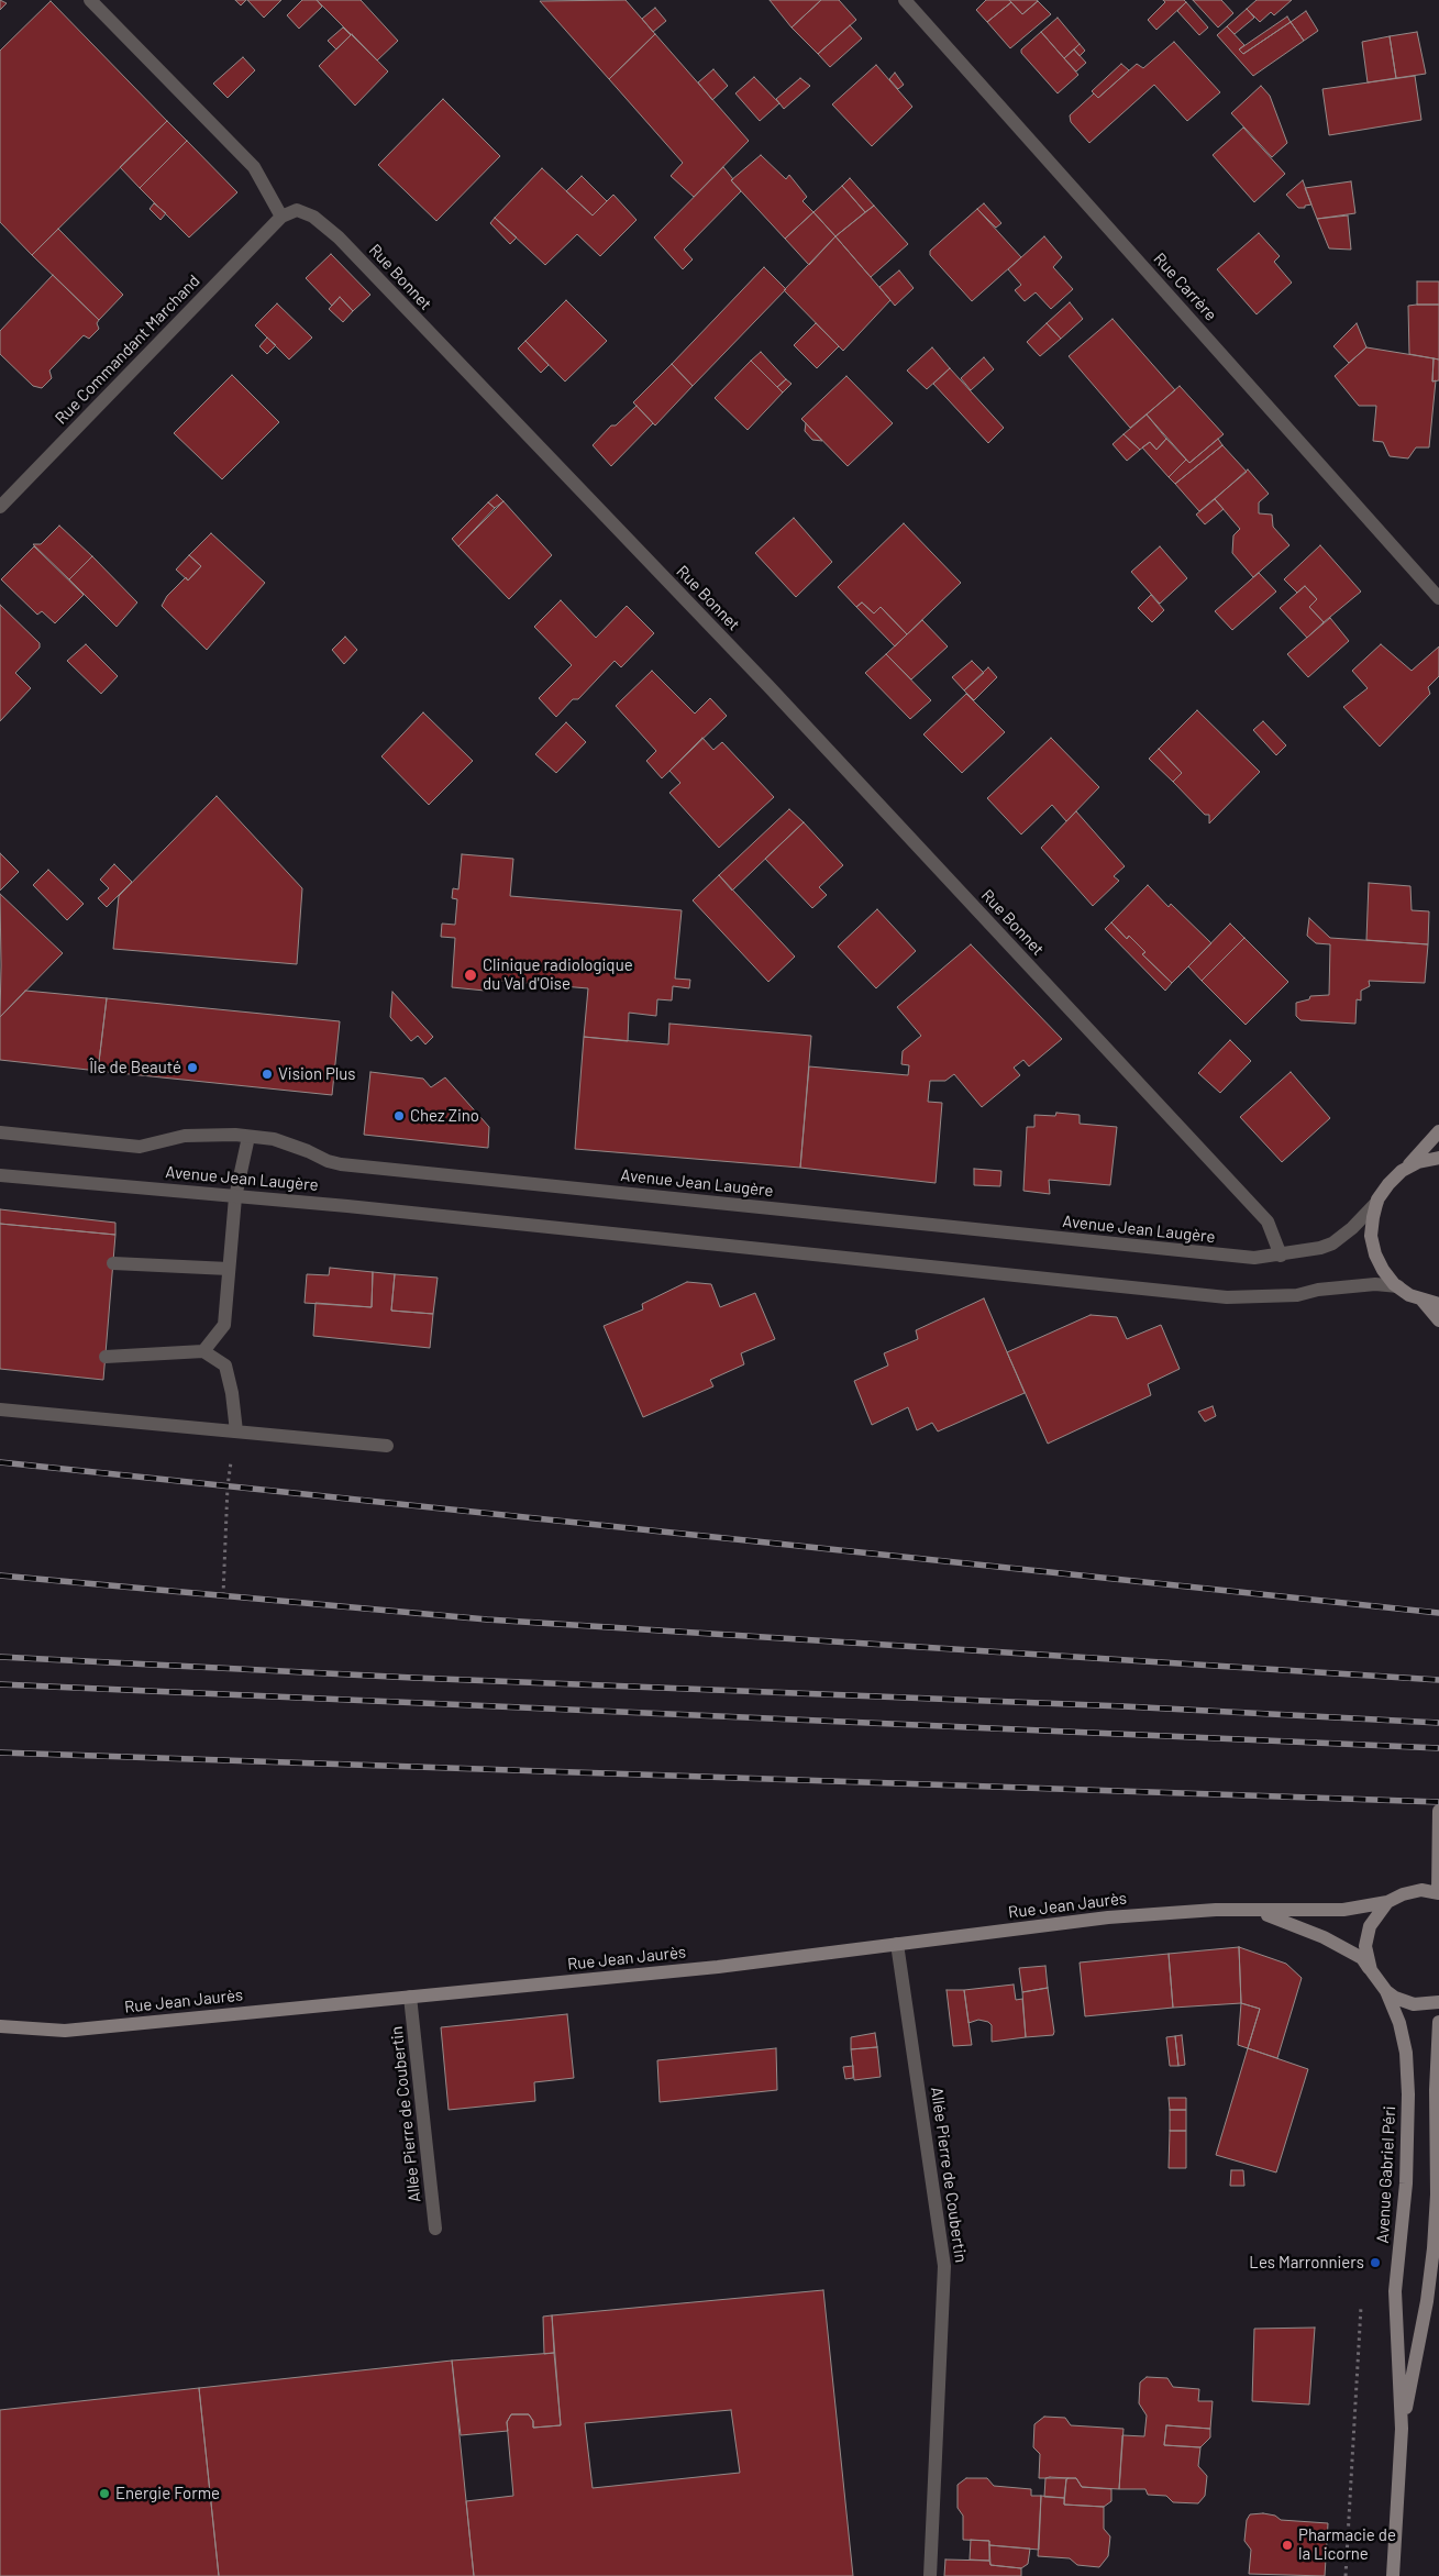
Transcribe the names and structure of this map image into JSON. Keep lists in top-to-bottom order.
{
  "streets": {
    "main road": ["Rue Jean Jaurès", "Avenue Gabriel Péri"],
    "street": [
      "Rue Bonnet",
      "Rue Carrère",
      "Rue Commandant Marchand",
      "Avenue Jean Laugère",
      "Allée Pierre de Coubertin"
    ]
  },
  "crossings": [
    ["Rue Bonnet", "Rue Commandant Marchand"],
    ["Rue Bonnet", "Avenue Jean Laugère"],
    ["Rue Jean Jaurès", "Allée Pierre de Coubertin"],
    ["Rue Jean Jaurès", "Avenue Gabriel Péri"]
  ],
  "places": [
    "Clinique radiologique du Val d'Oise",
    "Île de Beauté",
    "Vision Plus",
    "Chez Zino",
    "Les Marronniers",
    "Energie Forme",
    "Pharmacie de la Licorne"
  ]
}
